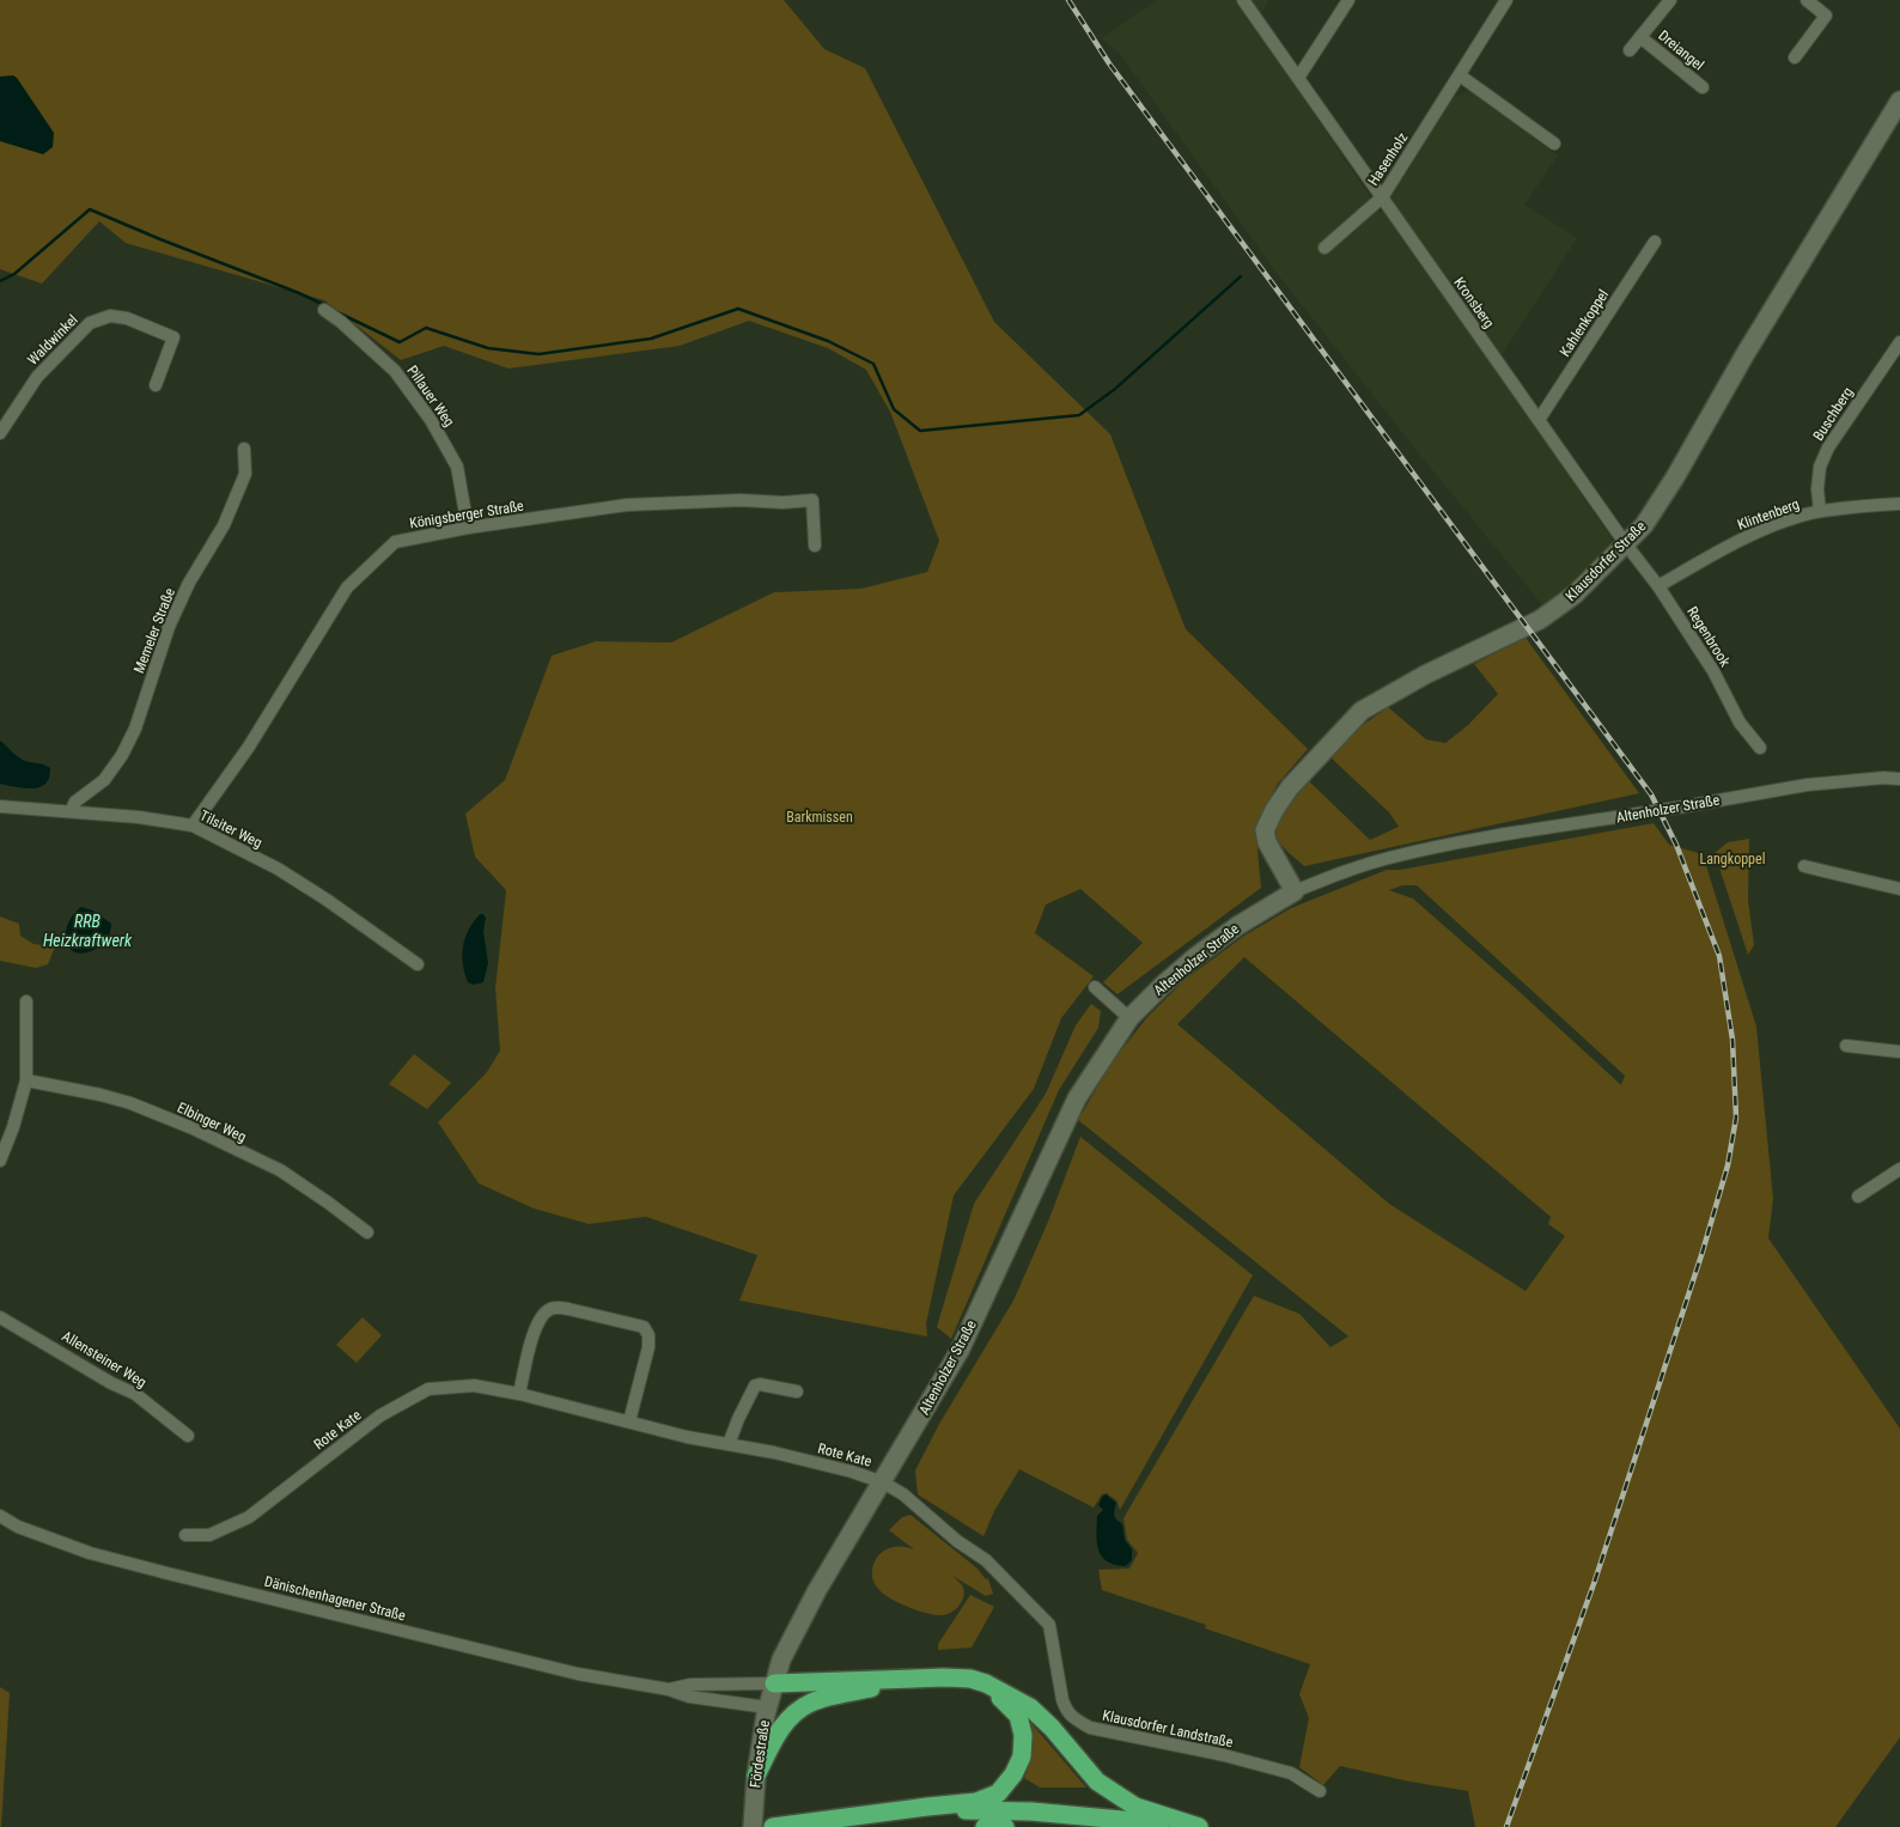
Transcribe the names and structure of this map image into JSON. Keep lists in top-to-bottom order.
{
  "streets": {
    "street": [
      "Dreiangel",
      "Hasenholz",
      "Kronsberg",
      "Kahlenkoppel",
      "Waldwinkel",
      "Pillauer Weg",
      "Buschberg",
      "Königsberger Straße",
      "Klintenberg",
      "Klausdorfer Straße",
      "Memeler Straße",
      "Regenbrook",
      "Altenholzer Straße",
      "Tilsiter Weg",
      "Elbinger Weg",
      "Allensteiner Weg",
      "Rote Kate",
      "Dänischenhagener Straße",
      "Klausdorfer Landstraße",
      "Fördestraße"
    ]
  },
  "crossings": [
    ["Hasenholz", "Kronsberg"],
    ["Kronsberg", "Kahlenkoppel"],
    ["Kronsberg", "Klausdorfer Straße"],
    ["Kronsberg", "Regenbrook"],
    ["Pillauer Weg", "Königsberger Straße"],
    ["Buschberg", "Klintenberg"],
    ["Königsberger Straße", "Tilsiter Weg"],
    ["Klintenberg", "Regenbrook"],
    ["Klausdorfer Straße", "Regenbrook"],
    ["Klausdorfer Straße", "Altenholzer Straße"],
    ["Memeler Straße", "Tilsiter Weg"],
    ["Altenholzer Straße", "Rote Kate"],
    ["Altenholzer Straße", "Dänischenhagener Straße"],
    ["Altenholzer Straße", "Klausdorfer Landstraße"],
    ["Altenholzer Straße", "Fördestraße"],
    ["Rote Kate", "Klausdorfer Landstraße"],
    ["Dänischenhagener Straße", "Fördestraße"]
  ],
  "water": ["RRB Heizkraftwerk"],
  "parks": ["Barkmissen", "Langkoppel"]
}
